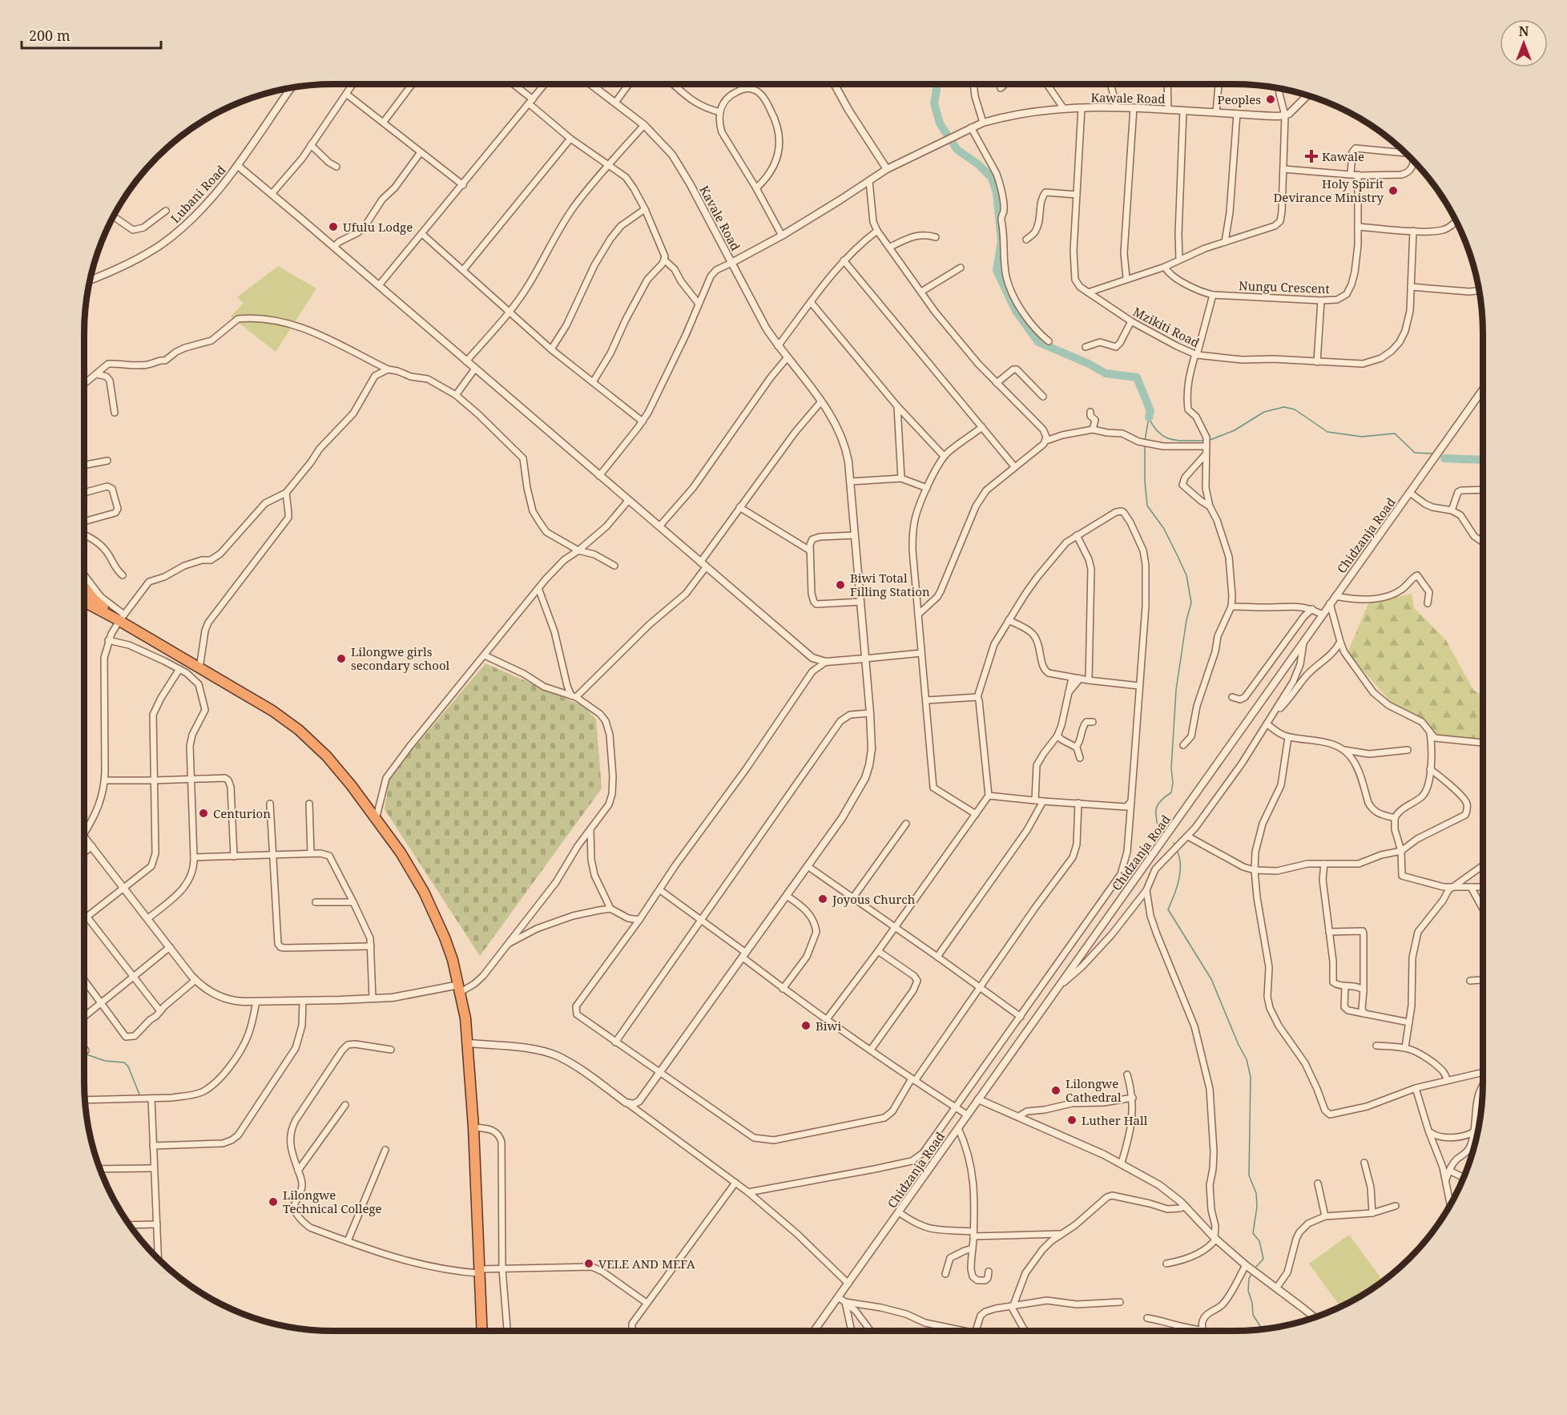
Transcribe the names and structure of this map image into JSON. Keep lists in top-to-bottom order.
{
  "streets": {
    "street": [
      "Kawale Road",
      "Lubani Road",
      "Kavale Road",
      "Nungu Crescent",
      "Mzikiti Road",
      "Chidzanja Road"
    ]
  },
  "crossings": [
    ["Kawale Road", "Kavale Road"],
    ["Kawale Road", "Mzikiti Road"]
  ],
  "places": {
    "other": [
      "Peoples",
      "Holy Spirit Devirance Ministry",
      "Ufulu Lodge",
      "Biwi Total Filling Station",
      "Lilongwe girls secondary school",
      "Centurion",
      "Joyous Church",
      "Biwi",
      "Lilongwe Cathedral",
      "Luther Hall",
      "Lilongwe Technical College",
      "VELE AND MEFA"
    ],
    "health": ["Kawale"]
  },
  "scale_bar": "200 m",
  "north": "top"
}
